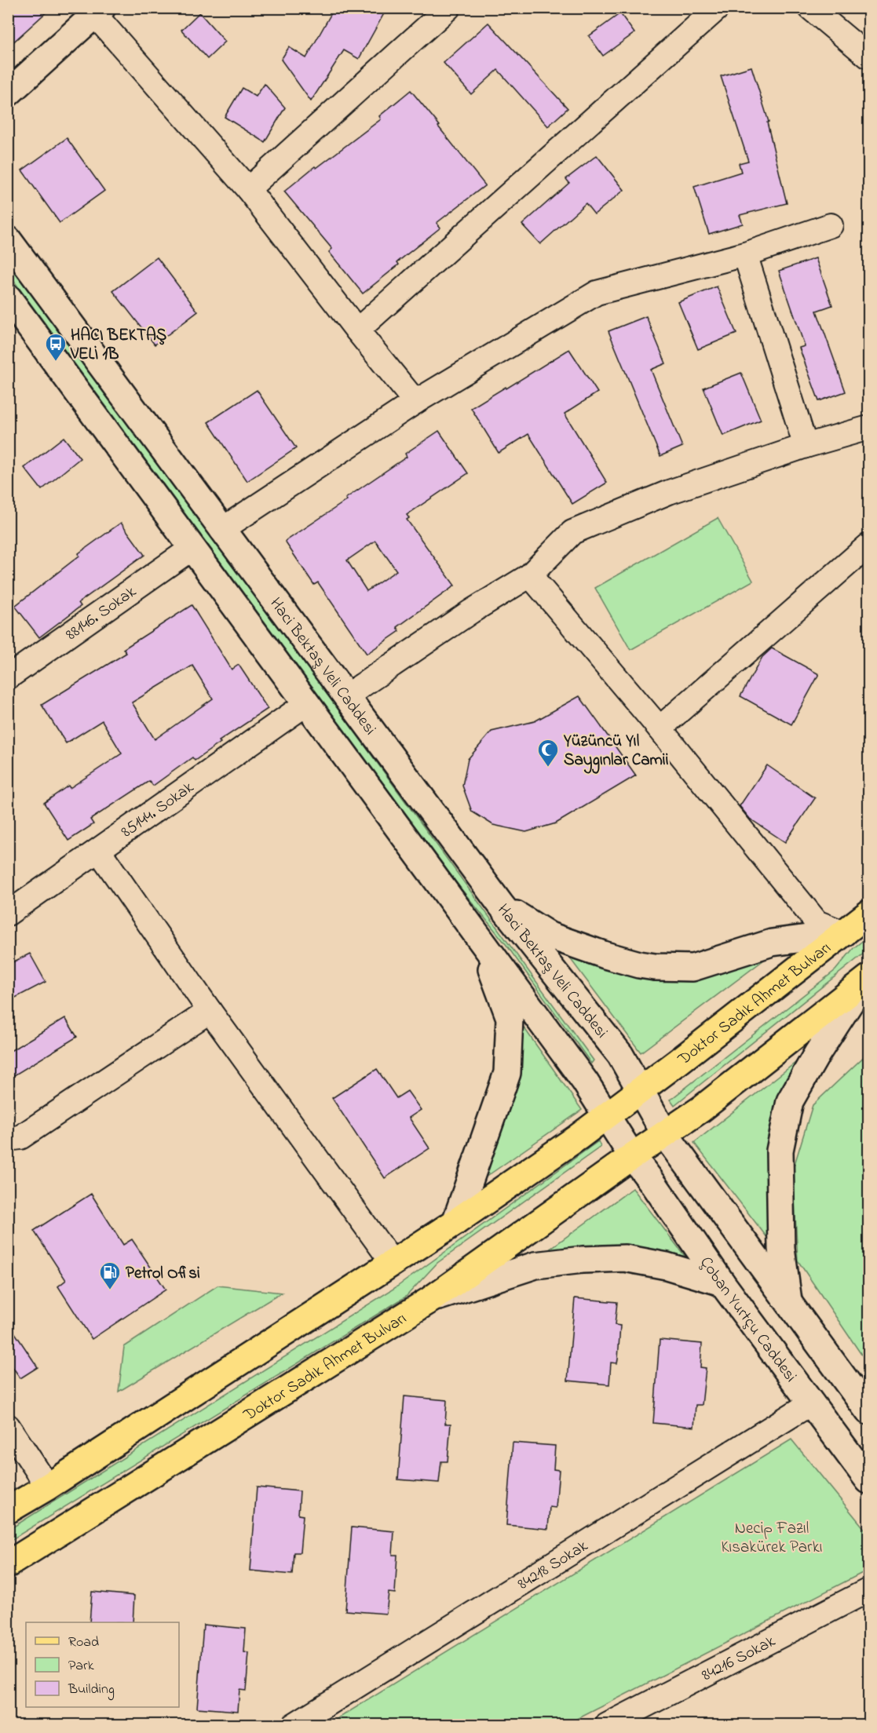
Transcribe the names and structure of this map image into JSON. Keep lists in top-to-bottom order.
{
  "streets": {
    "main road": ["Haci Bektaş Veli Caddesi", "Doktor Sadık Ahmet Bulvarı", "Çoban Yurtçu Caddesi"],
    "street": [
      "88146. Sokak",
      "85144. Sokak",
      "84218 Sokak",
      "84216 Sokak"
    ]
  },
  "crossings": [
    ["88146. Sokak", "Haci Bektaş Veli Caddesi"],
    ["Haci Bektaş Veli Caddesi", "85144. Sokak"],
    ["Haci Bektaş Veli Caddesi", "Doktor Sadık Ahmet Bulvarı"],
    ["Haci Bektaş Veli Caddesi", "Çoban Yurtçu Caddesi"],
    ["Doktor Sadık Ahmet Bulvarı", "Çoban Yurtçu Caddesi"],
    ["Çoban Yurtçu Caddesi", "84218 Sokak"]
  ],
  "parks": ["Necip Fazıl Kısakürek Parkı"],
  "places": {
    "bus stop": ["HACI BEKTAŞ VELİ 1B"],
    "mosque": ["Yüzüncü Yıl Saygınlar Camii"],
    "fuel station": ["Petrol Ofisi"]
  },
  "legend": ["Road", "Park", "Building"]
}
